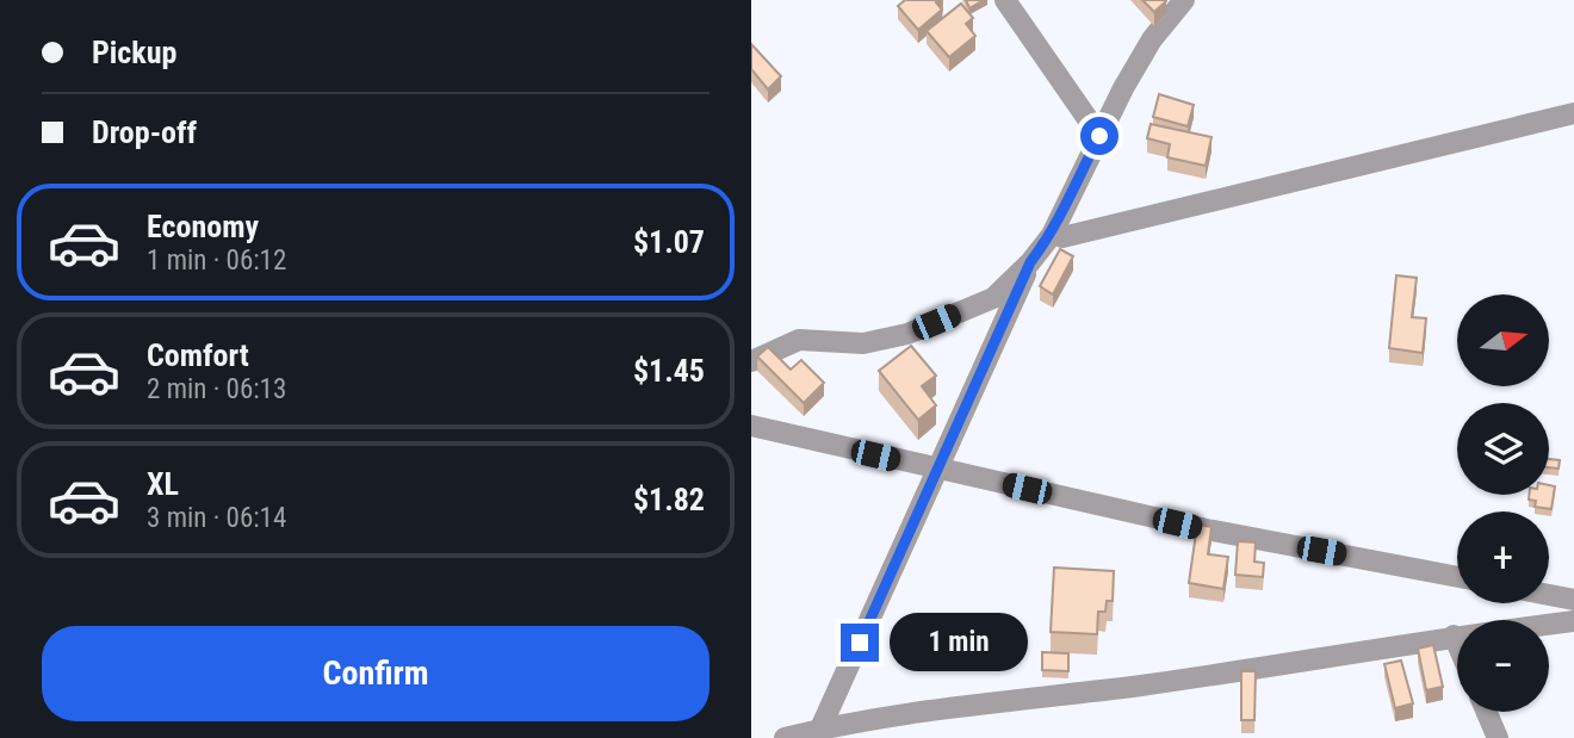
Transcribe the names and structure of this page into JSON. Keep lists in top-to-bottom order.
{
  "north": "right",
  "page": {
    "banner": ["Pickup", "Drop-off"],
    "list": [
      {
        "name": "Economy",
        "note": "1 min · 06:12",
        "value": "$1.07"
      },
      {
        "name": "Comfort",
        "note": "2 min · 06:13",
        "value": "$1.45"
      },
      {
        "name": "XL",
        "note": "3 min · 06:14",
        "value": "$1.82"
      }
    ],
    "map_buttons": ["+", "−"],
    "buttons": "Confirm",
    "bubble": "1 min"
  }
}
